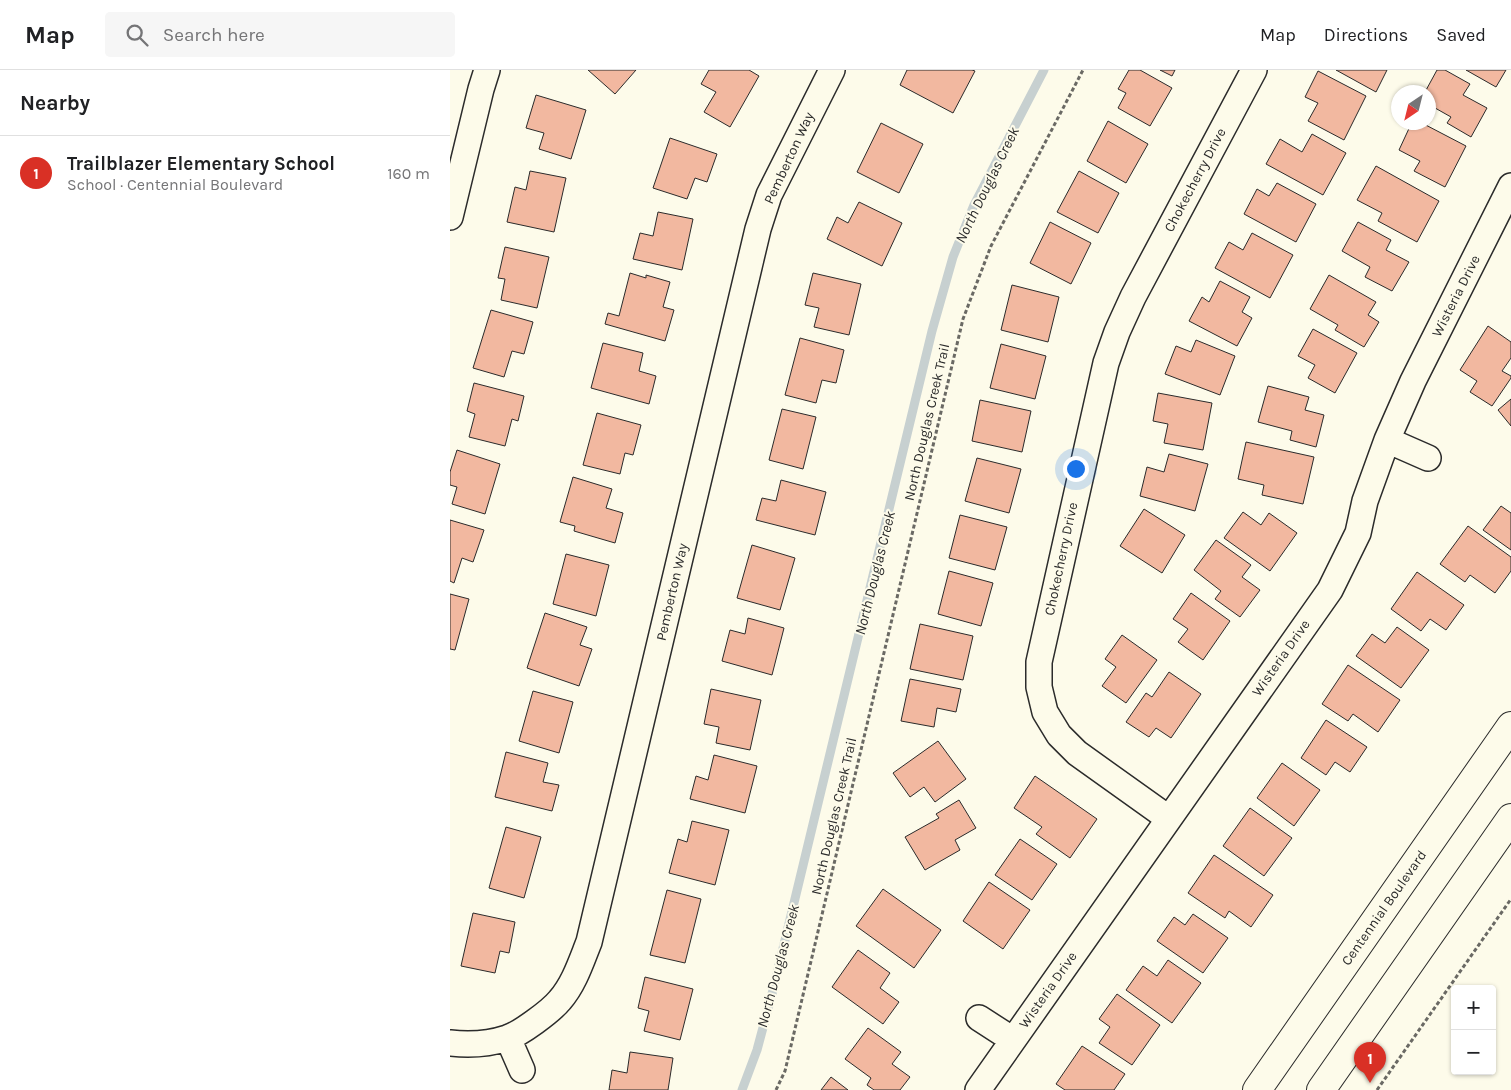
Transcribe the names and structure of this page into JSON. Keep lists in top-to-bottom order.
{
  "streets": {
    "main road": ["Centennial Boulevard"],
    "street": ["Pemberton Way", "Chokecherry Drive", "Wisteria Drive"],
    "path": ["North Douglas Creek Trail"]
  },
  "crossings": [
    ["Chokecherry Drive", "Wisteria Drive"]
  ],
  "water": ["North Douglas Creek"],
  "north": "bottom left",
  "page": {
    "header": "Map",
    "search": "Search here",
    "nav": ["Map", "Directions", "Saved"],
    "heading": "Nearby",
    "list": [
      {
        "mark": "1",
        "name": "Trailblazer Elementary School",
        "note": "School · Centennial Boulevard",
        "value": "160 m"
      }
    ],
    "map_buttons": ["+", "−"],
    "pins": "1"
  }
}
